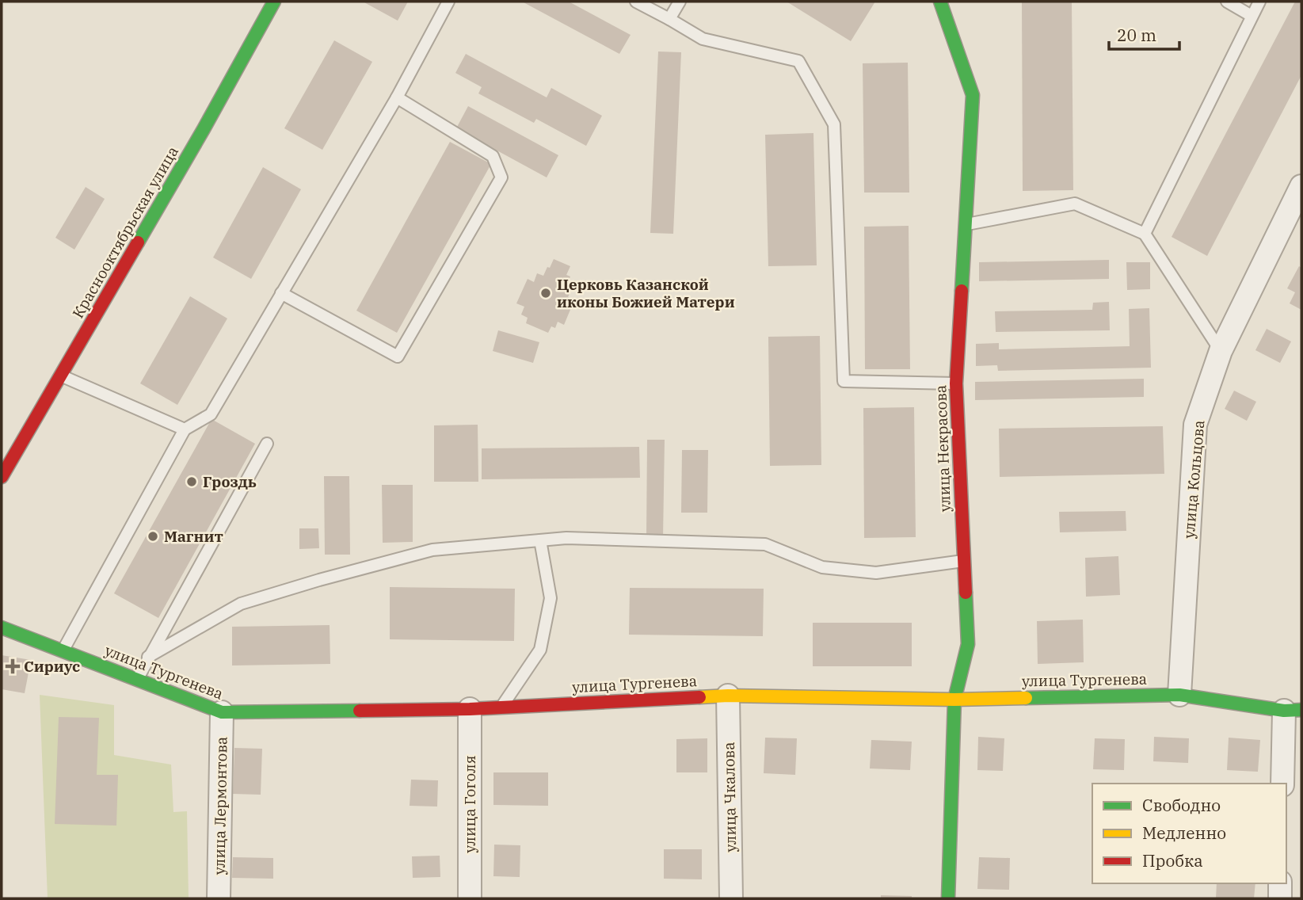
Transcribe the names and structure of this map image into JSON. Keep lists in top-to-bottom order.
{
  "streets": {
    "street": [
      "Краснооктябрьская улица",
      "улица Некрасова",
      "улица Кольцова",
      "улица Тургенева",
      "улица Чкалова",
      "улица Гоголя",
      "улица Лермонтова"
    ]
  },
  "crossings": [
    ["улица Некрасова", "улица Тургенева"],
    ["улица Кольцова", "улица Тургенева"],
    ["улица Тургенева", "улица Чкалова"],
    ["улица Тургенева", "улица Гоголя"],
    ["улица Тургенева", "улица Лермонтова"]
  ],
  "places": {
    "other": ["Церковь Казанской иконы Божией Матери", "Гроздь", "Магнит"],
    "health": ["Сириус"]
  },
  "legend": ["Свободно", "Медленно", "Пробка"],
  "scale_bar": "20 m"
}
